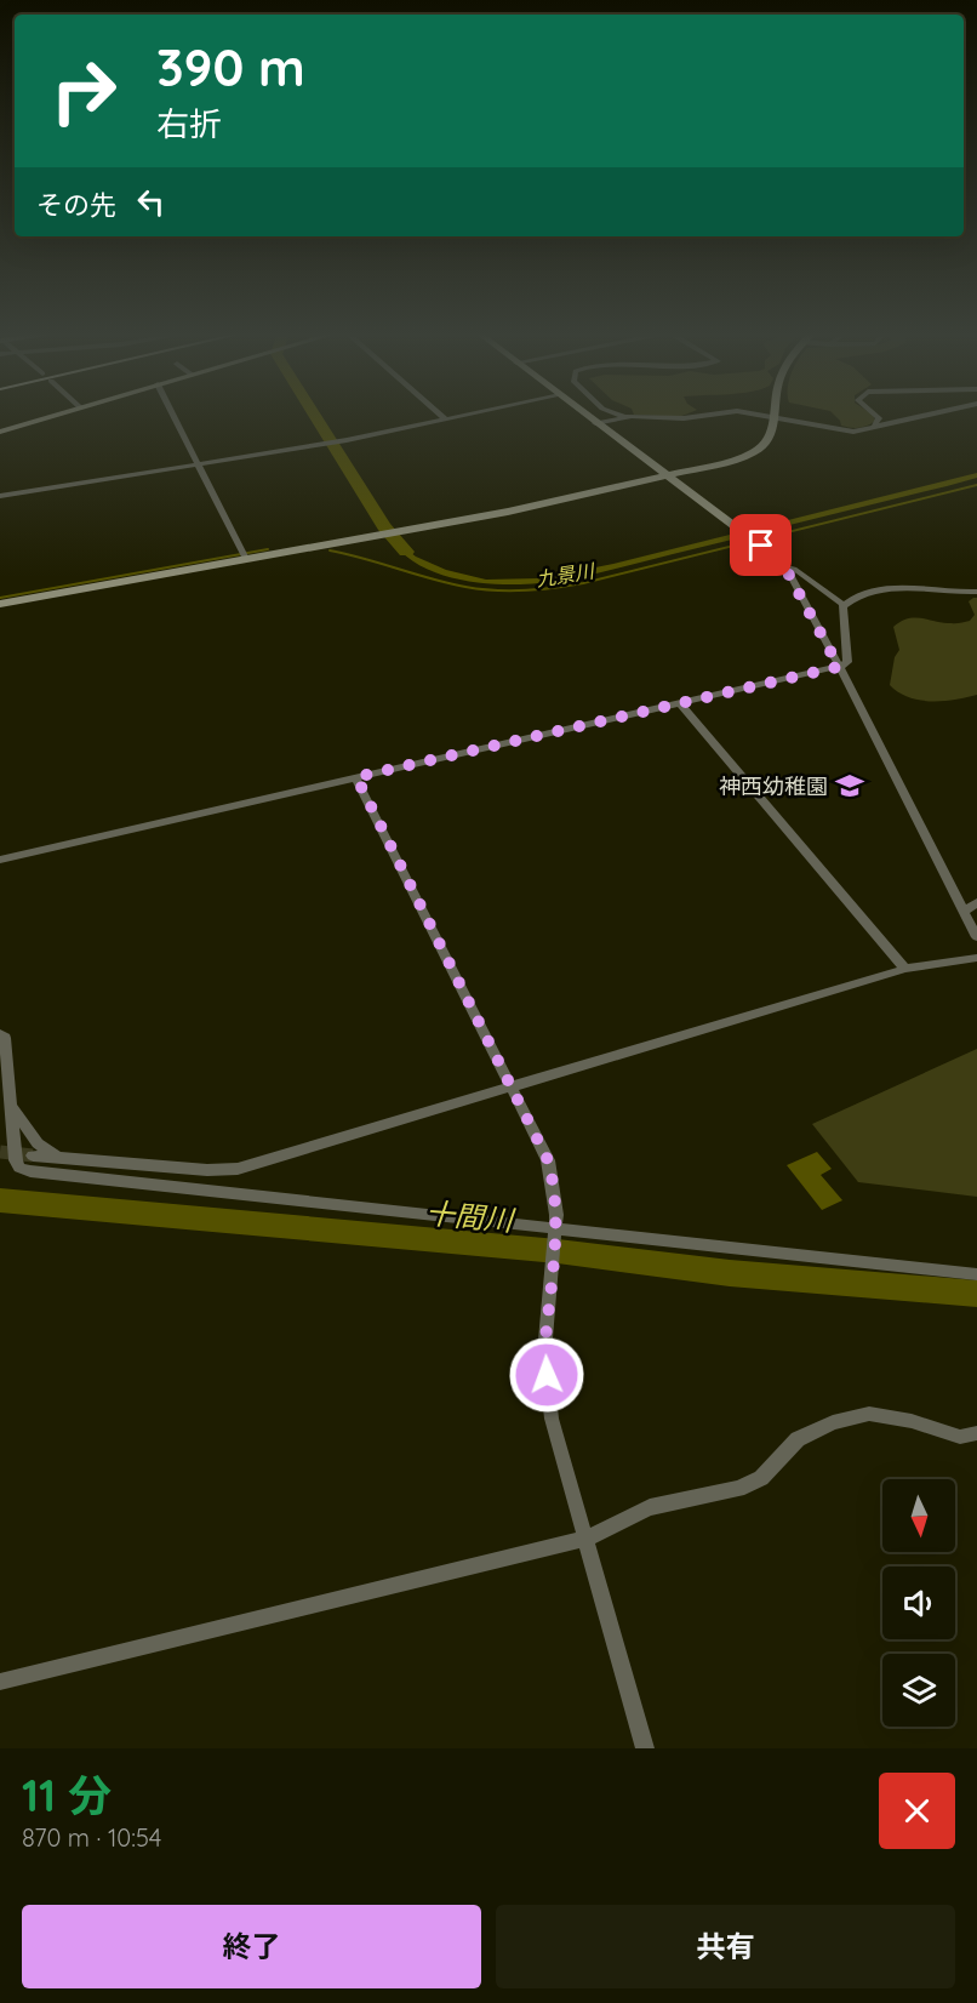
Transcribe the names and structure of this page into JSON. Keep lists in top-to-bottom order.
{
  "water": ["九景川", "十間川"],
  "places": {
    "school or university": ["神西幼稚園"]
  },
  "north": "bottom",
  "page": {
    "turn": ["390 m", "右折"],
    "then": "その先",
    "heading": ["11 分", "870 m · 10:54"],
    "buttons": ["終了", "共有"]
  }
}
